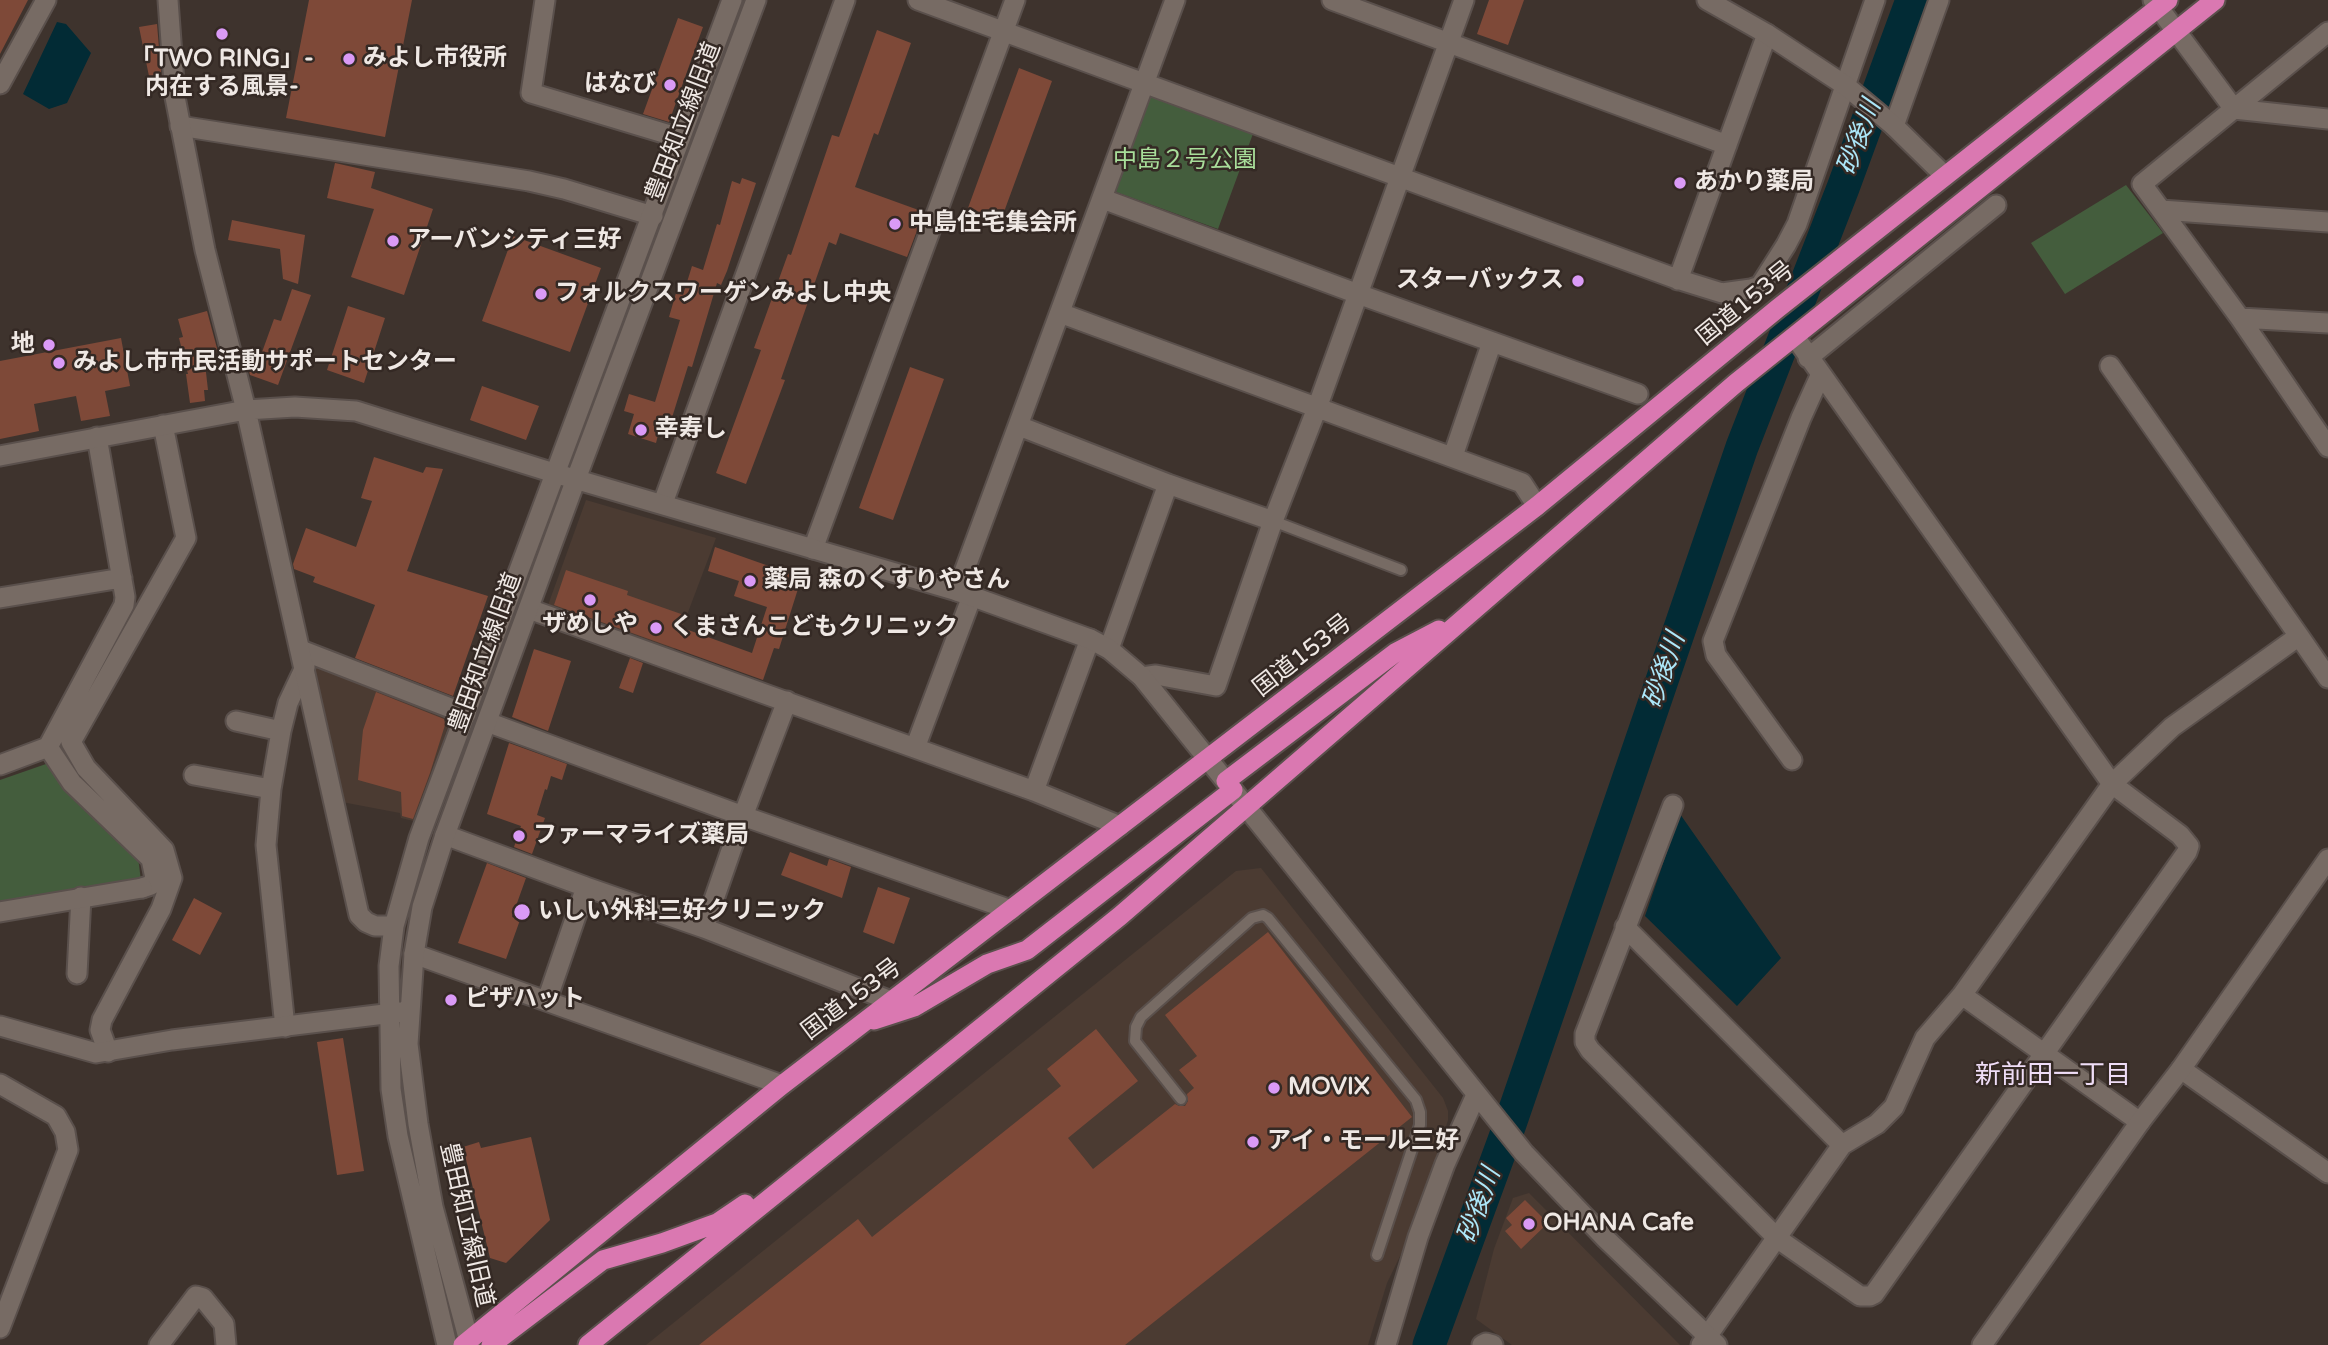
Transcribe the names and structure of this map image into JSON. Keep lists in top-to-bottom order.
{
  "streets": {
    "highway": ["国道153号"],
    "street": ["豊田知立線旧道"]
  },
  "crossings": [
    ["豊田知立線旧道", "国道153号"]
  ],
  "districts": ["新前田一丁目"],
  "water": ["砂後川"],
  "parks": ["中島２号公園"],
  "places": [
    "「TWO RING」- 内在する風景-",
    "みよし市役所",
    "はなび",
    "あかり薬局",
    "中島住宅集会所",
    "アーバンシティ三好",
    "スターバックス",
    "フォルクスワーゲンみよし中央",
    "地",
    "みよし市市民活動サポートセンター",
    "幸寿し",
    "薬局 森のくすりやさん",
    "ザめしや",
    "くまさんこどもクリニック",
    "ファーマライズ薬局",
    "いしい外科三好クリニック",
    "ピザハット",
    "MOVIX",
    "アイ・モール三好",
    "OHANA Cafe"
  ]
}
